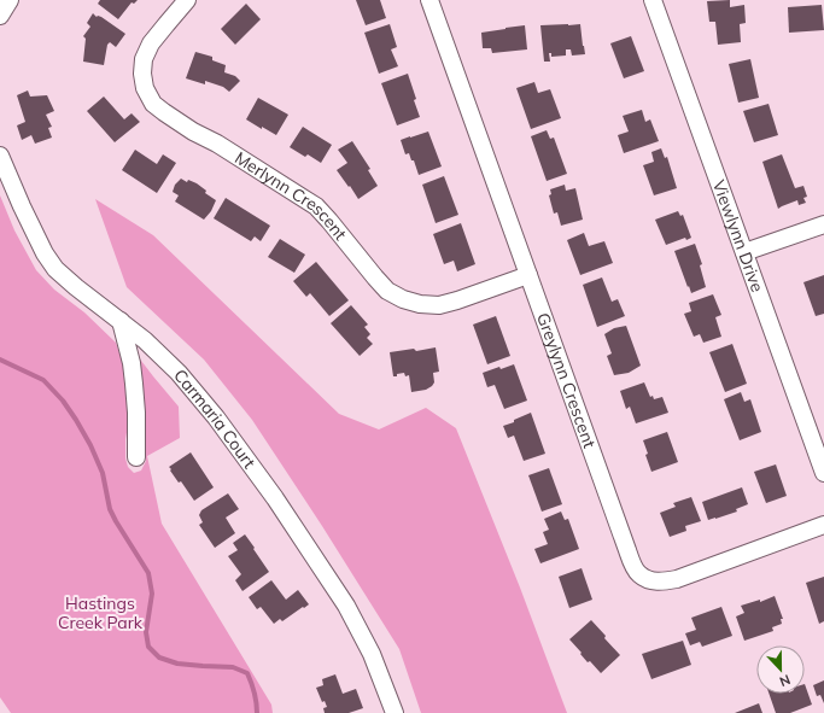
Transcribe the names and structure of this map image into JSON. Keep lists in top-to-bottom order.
{
  "streets": {
    "street": [
      "Merlynn Crescent",
      "Viewlynn Drive",
      "Greylynn Crescent",
      "Carmaria Court"
    ]
  },
  "crossings": [
    ["Merlynn Crescent", "Greylynn Crescent"]
  ],
  "parks": ["Hastings Creek Park"],
  "north": "bottom"
}
